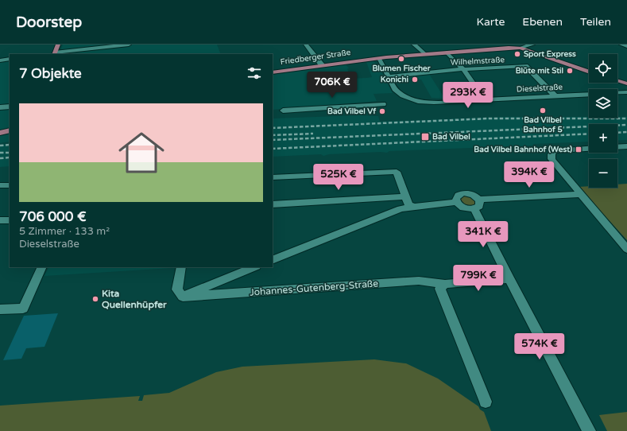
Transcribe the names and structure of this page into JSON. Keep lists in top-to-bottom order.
{
  "streets": {
    "main road": ["Friedberger Straße"],
    "street": ["Wilhelmstraße", "Dieselstraße", "Johannes-Gutenberg-Straße"]
  },
  "crossings": [
    ["Friedberger Straße", "Dieselstraße"],
    ["Wilhelmstraße", "Dieselstraße"]
  ],
  "places": {
    "other": [
      "Sport Express",
      "Blumen Fischer",
      "Blüte mit Stil",
      "Konichi",
      "Bad Vilbel Bahnhof 5",
      "Bad Vilbel Vf",
      "Kita Quellenhüpfer"
    ],
    "transit": ["Bad Vilbel", "Bad Vilbel Bahnhof (West)"]
  },
  "page": {
    "header": "Doorstep",
    "nav": ["Karte", "Ebenen", "Teilen"],
    "map_buttons": ["+", "−"],
    "heading": "7 Objekte",
    "price": [
      "706K €",
      "293K €",
      "394K €",
      "525K €",
      "341K €",
      "799K €",
      "574K €"
    ],
    "list": [
      {
        "name": "706 000 €",
        "note": "5 Zimmer · 133 m² · Dieselstraße"
      }
    ]
  }
}
